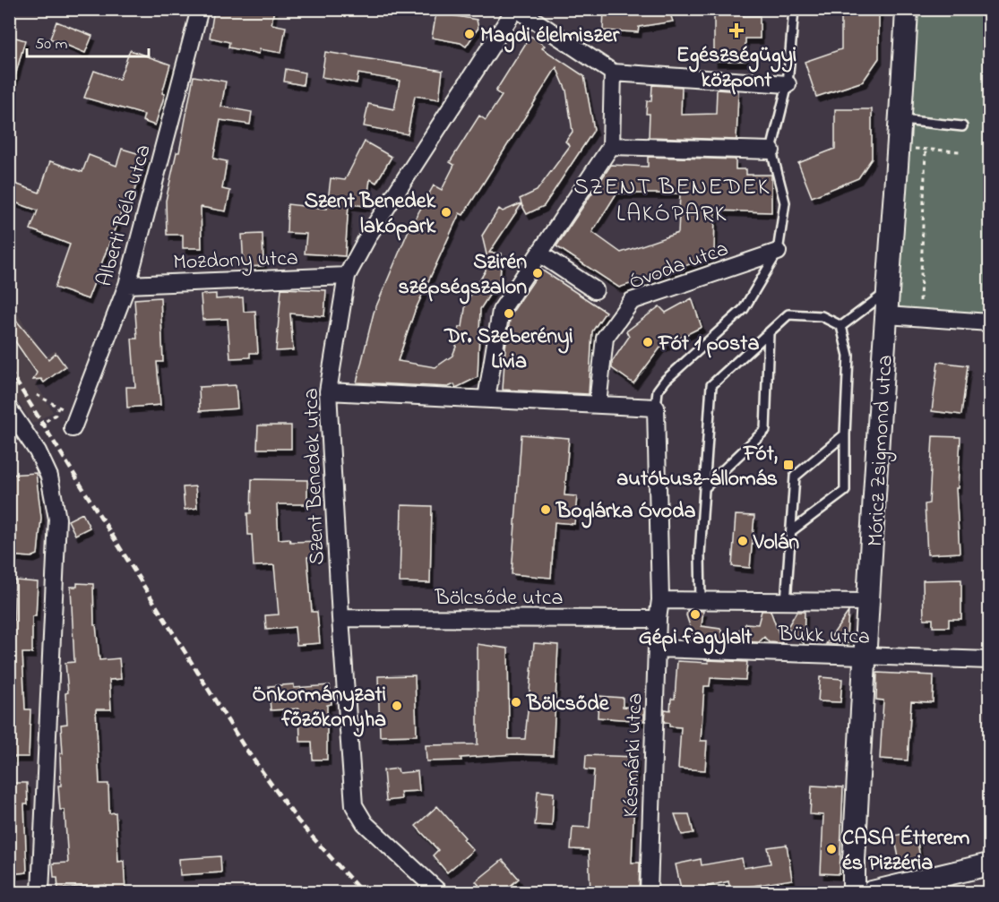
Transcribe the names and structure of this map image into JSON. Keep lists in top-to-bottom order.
{
  "streets": {
    "street": [
      "Alberti Béla utca",
      "Mozdony utca",
      "Óvoda utca",
      "Móricz Zsigmond utca",
      "Szent Benedek utca",
      "Bölcsőde utca",
      "Bükk utca",
      "Késmárki utca"
    ]
  },
  "crossings": [
    ["Alberti Béla utca", "Mozdony utca"],
    ["Mozdony utca", "Szent Benedek utca"],
    ["Móricz Zsigmond utca", "Bükk utca"],
    ["Szent Benedek utca", "Bölcsőde utca"],
    ["Bölcsőde utca", "Késmárki utca"],
    ["Bükk utca", "Késmárki utca"]
  ],
  "districts": ["SZENT BENEDEK LAKÓPARK"],
  "places": {
    "health": ["Egészségügyi központ"],
    "other": [
      "Magdi élelmiszer",
      "Szent Benedek lakópark",
      "Szirén szépségszalon",
      "Dr. Szeberényi Lívia",
      "Fót 1 posta",
      "Boglárka Óvoda",
      "Volán",
      "Gépi fagylalt",
      "Bölcsőde",
      "Önkormányzati főzőkonyha",
      "CASA Étterem és Pizzéria"
    ],
    "transit": ["Fót, autóbusz-állomás"]
  },
  "scale_bar": "50 m"
}
